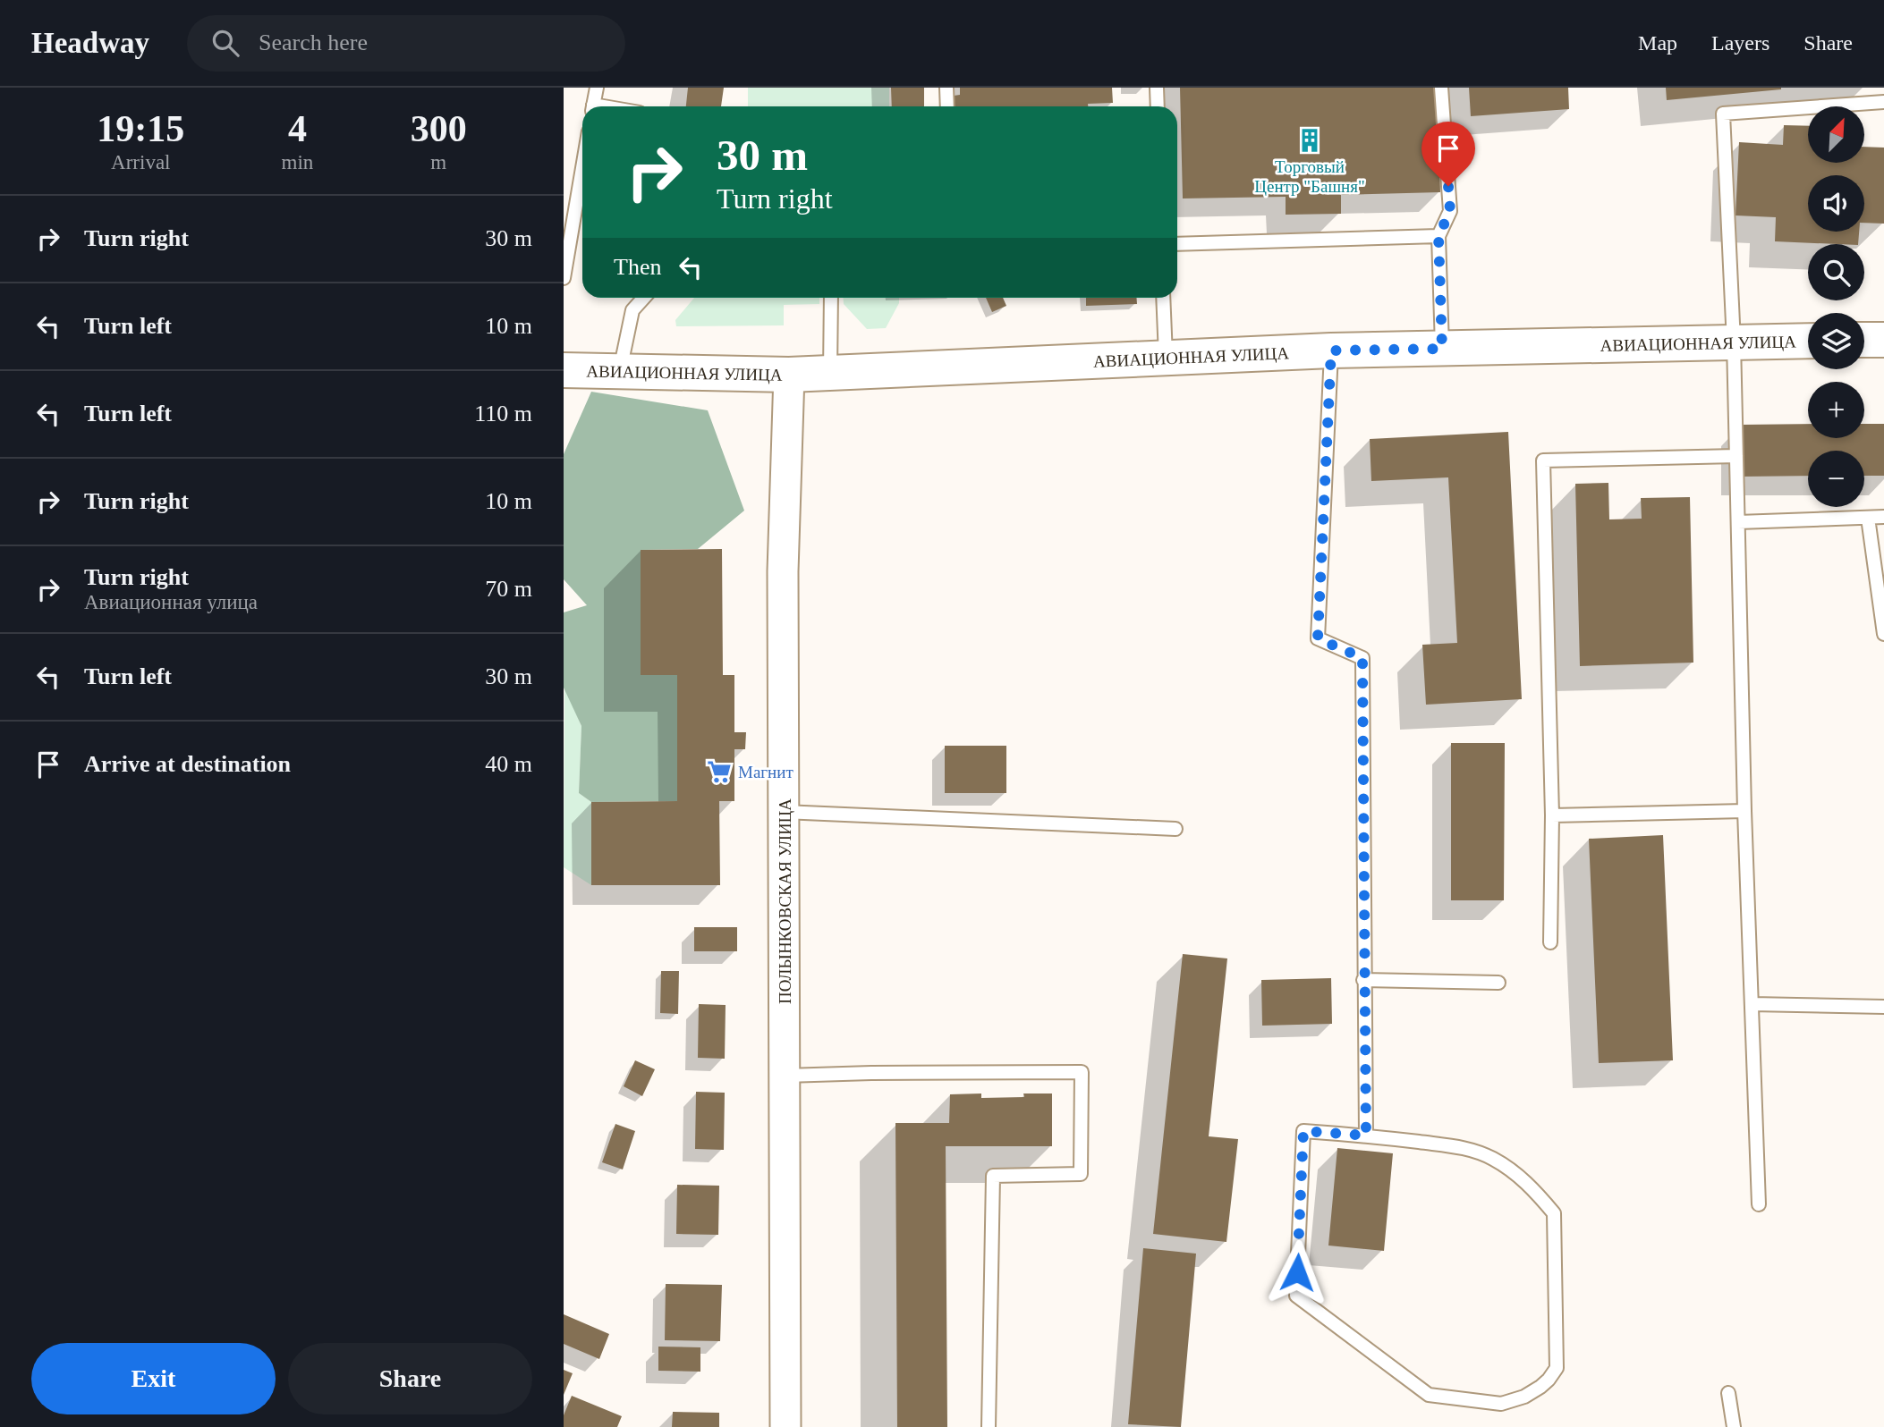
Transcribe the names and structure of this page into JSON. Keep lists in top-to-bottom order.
{
  "streets": {
    "main road": ["АВИАЦИОННАЯ УЛИЦА"],
    "street": ["ПОЛЫНКОВСКАЯ УЛИЦА"]
  },
  "crossings": [
    ["АВИАЦИОННАЯ УЛИЦА", "ПОЛЫНКОВСКАЯ УЛИЦА"]
  ],
  "places": {
    "building": ["Торговый Центр \"Башня\""],
    "supermarket": ["Магнит"]
  },
  "north": "top right",
  "page": {
    "header": "Headway",
    "search": "Search here",
    "nav": ["Map", "Layers", "Share"],
    "eta": [
      "19:15",
      "Arrival",
      "4",
      "min",
      "300",
      "m"
    ],
    "map_buttons": ["+", "−"],
    "turn": ["30 m", "Turn right"],
    "list": [
      {
        "name": "Turn right",
        "value": "30 m"
      },
      {
        "name": "Turn left",
        "value": "10 m"
      },
      {
        "name": "Turn left",
        "value": "110 m"
      },
      {
        "name": "Turn right",
        "value": "10 m"
      },
      {
        "name": "Turn right",
        "note": "Авиационная улица",
        "value": "70 m"
      },
      {
        "name": "Turn left",
        "value": "30 m"
      },
      {
        "name": "Arrive at destination",
        "value": "40 m"
      }
    ],
    "then": "Then",
    "buttons": ["Exit", "Share"]
  }
}
